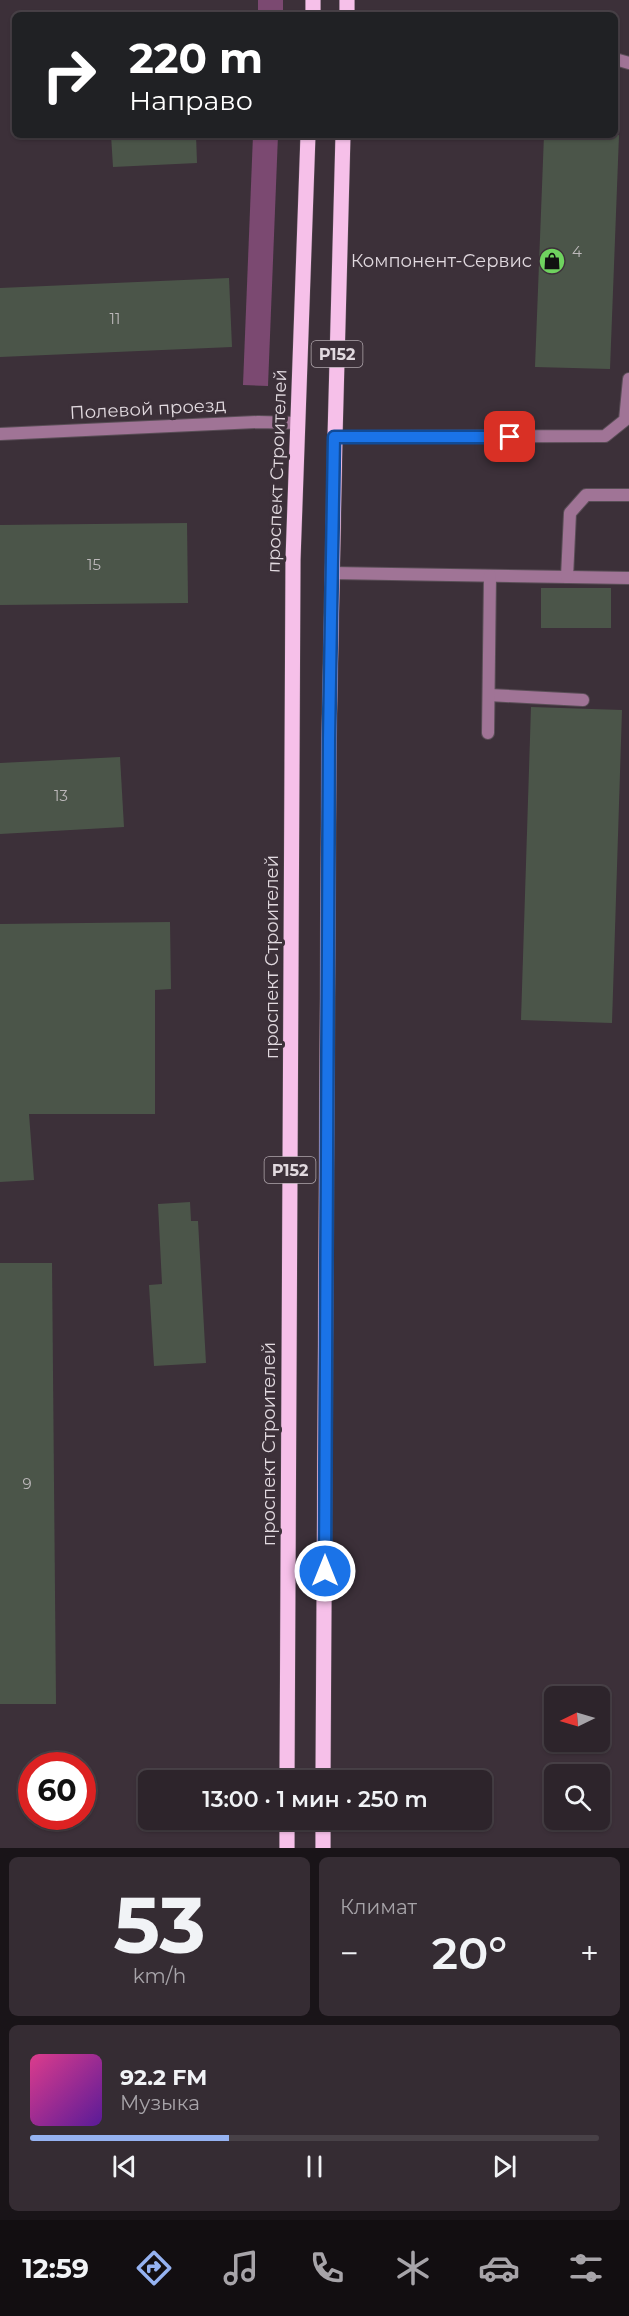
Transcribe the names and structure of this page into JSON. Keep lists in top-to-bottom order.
{
  "streets": {
    "main road": ["Р152", "проспект Строителей"],
    "street": ["Полевой проезд"]
  },
  "crossings": [
    ["Полевой проезд", "проспект Строителей"]
  ],
  "places": {
    "shop": ["Компонент-Сервис"]
  },
  "house_numbers": [
    "4",
    "11",
    "15",
    "13",
    "9"
  ],
  "north": "left",
  "page": {
    "turn": ["220 m", "Направо"],
    "limit": "60",
    "trip": "13:00 · 1 мин · 250 m",
    "tile": [
      ["53", "km/h"],
      "Климат"
    ],
    "heat": ["−", "20°", "+"],
    "song": ["92.2 FM", "Музыка"],
    "tabs": "12:59"
  }
}
